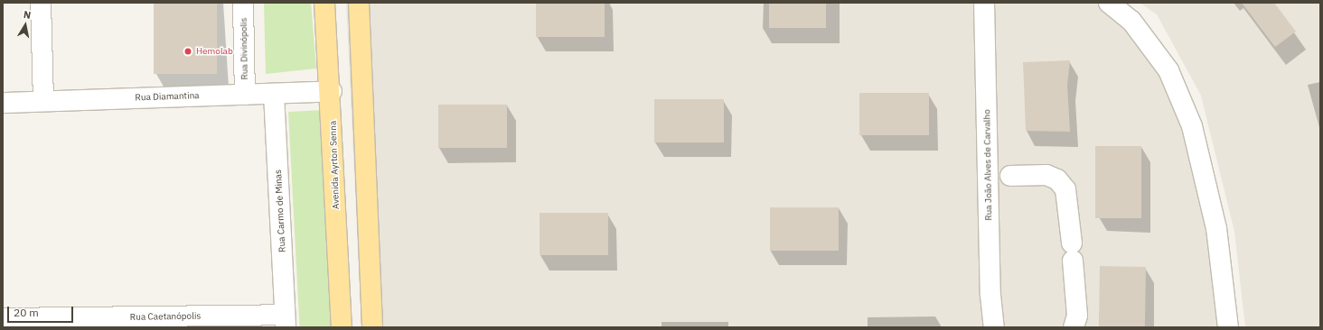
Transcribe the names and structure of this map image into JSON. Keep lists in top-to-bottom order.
{
  "streets": {
    "main road": ["Avenida Ayrton Senna"],
    "street": [
      "Rua Divinópolis",
      "Rua Diamantina",
      "Rua João Alves de Carvalho",
      "Rua Carmo de Minas",
      "Rua Caetanópolis"
    ]
  },
  "crossings": [
    ["Rua Divinópolis", "Rua Diamantina"],
    ["Rua Diamantina", "Avenida Ayrton Senna"],
    ["Rua Diamantina", "Rua Carmo de Minas"],
    ["Rua Carmo de Minas", "Rua Caetanópolis"]
  ],
  "places": ["Hemolab"],
  "scale_bar": "20 m",
  "north": "top"
}
